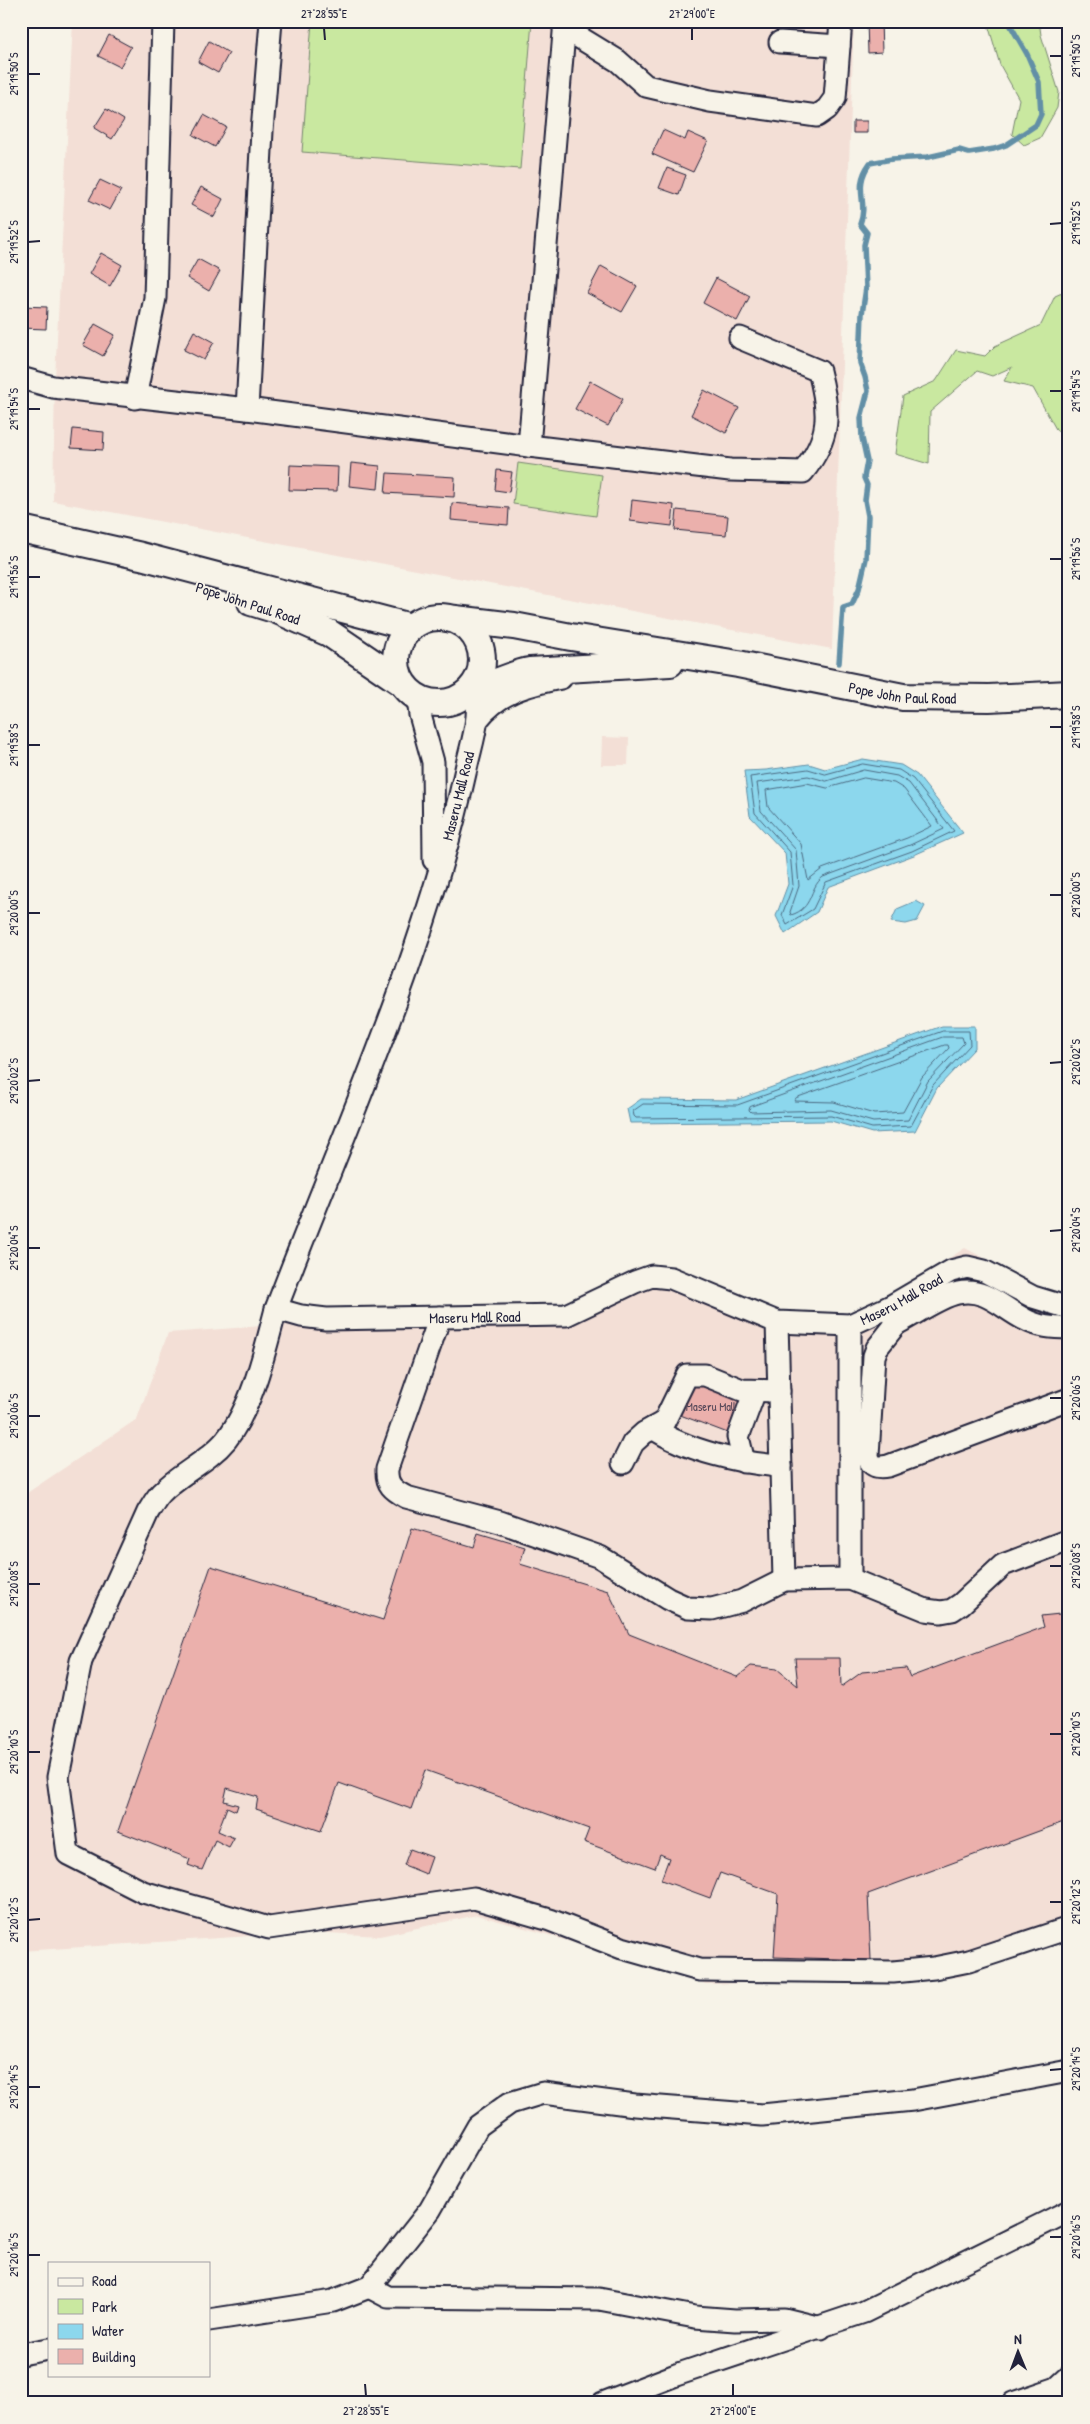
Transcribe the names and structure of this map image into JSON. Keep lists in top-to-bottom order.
{
  "streets": {
    "main road": ["Pope John Paul Road"],
    "street": ["Maseru Mall Road"]
  },
  "crossings": [
    ["Pope John Paul Road", "Maseru Mall Road"]
  ],
  "house_numbers": ["Maseru Mall"],
  "legend": [
    "Road",
    "Park",
    "Water",
    "Building"
  ],
  "north": "top",
  "coordinates": [
    "27°28'55\"E",
    "27°29'00\"E",
    "29°19'50\"S",
    "29°19'52\"S",
    "29°19'54\"S",
    "29°19'56\"S",
    "29°19'58\"S",
    "29°20'00\"S",
    "29°20'02\"S",
    "29°20'04\"S",
    "29°20'06\"S",
    "29°20'08\"S",
    "29°20'10\"S",
    "29°20'12\"S",
    "29°20'14\"S",
    "29°20'16\"S"
  ]
}
